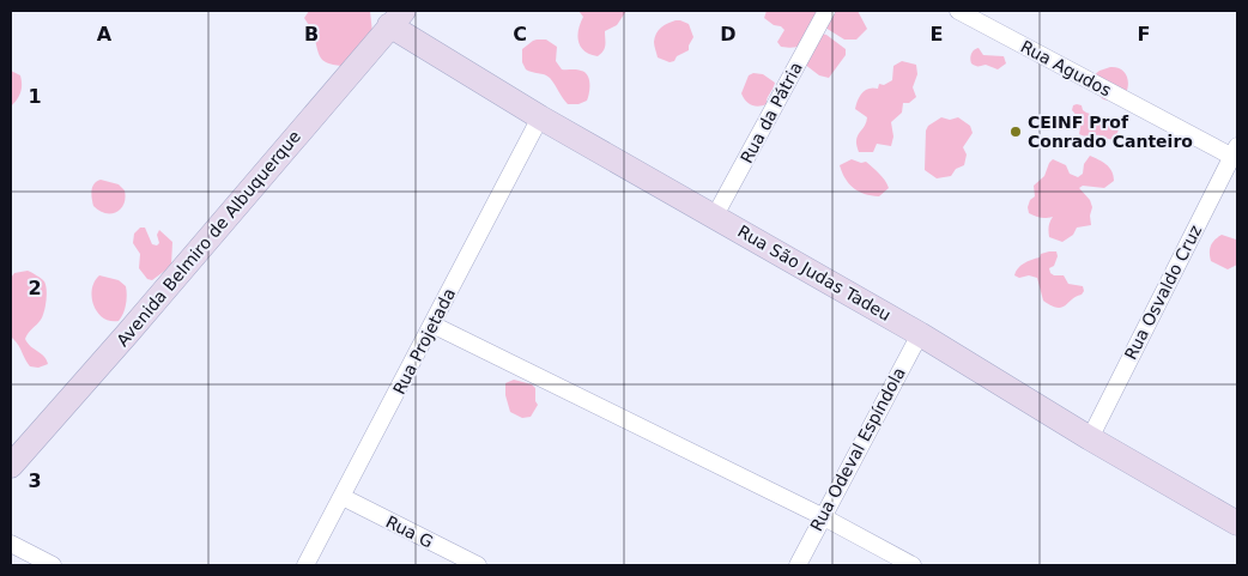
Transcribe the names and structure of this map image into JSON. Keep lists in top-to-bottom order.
{
  "streets": {
    "street": [
      "Rua Agudos",
      "Rua da Pátria",
      "Avenida Belmiro de Albuquerque",
      "Rua São Judas Tadeu",
      "Rua Osvaldo Cruz",
      "Rua Projetada",
      "Rua Odeval Espíndola",
      "Rua G"
    ]
  },
  "crossings": [
    ["Rua Agudos", "Rua Osvaldo Cruz"],
    ["Rua da Pátria", "Rua São Judas Tadeu"],
    ["Avenida Belmiro de Albuquerque", "Rua São Judas Tadeu"],
    ["Rua São Judas Tadeu", "Rua Osvaldo Cruz"],
    ["Rua São Judas Tadeu", "Rua Projetada"],
    ["Rua São Judas Tadeu", "Rua Odeval Espíndola"],
    ["Rua Projetada", "Rua G"]
  ],
  "places": ["CEINF Prof Conrado Canteiro"],
  "grid": {
    "columns": [
      "A",
      "B",
      "C",
      "D",
      "E",
      "F"
    ],
    "rows": ["1", "2", "3"]
  }
}
